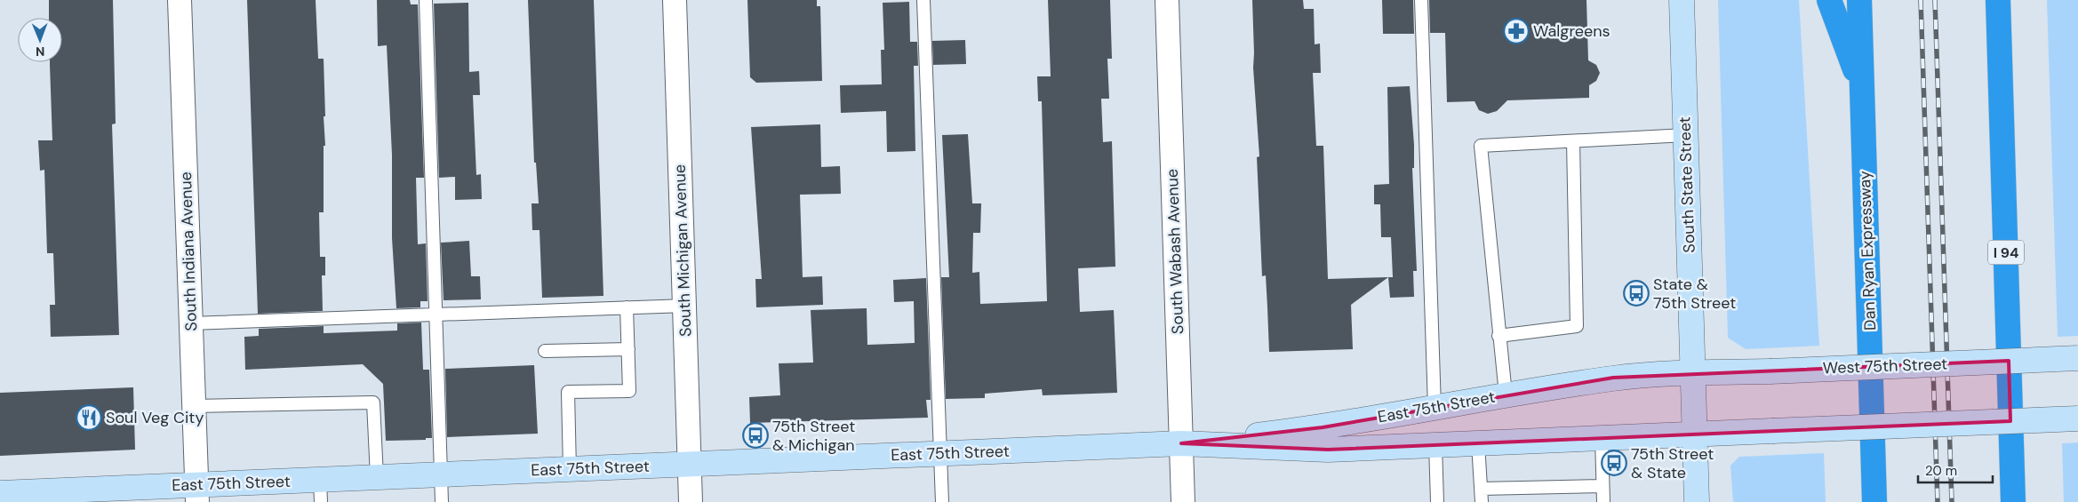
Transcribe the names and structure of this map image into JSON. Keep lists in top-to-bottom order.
{
  "streets": {
    "highway": ["Dan Ryan Expressway", "I 94"],
    "street": [
      "South State Street",
      "South Michigan Avenue",
      "South Indiana Avenue",
      "South Wabash Avenue",
      "West 75th Street",
      "East 75th Street"
    ]
  },
  "crossings": [
    ["South State Street", "West 75th Street"],
    ["South State Street", "East 75th Street"],
    ["South Michigan Avenue", "East 75th Street"],
    ["South Indiana Avenue", "East 75th Street"],
    ["South Wabash Avenue", "East 75th Street"],
    ["West 75th Street", "East 75th Street"]
  ],
  "places": {
    "pharmacy": ["Walgreens"],
    "bus stop": ["State & 75th Street", "75th Street & Michigan", "75th Street & State"],
    "restaurant": ["Soul Veg City"]
  },
  "scale_bar": "20 m",
  "north": "bottom"
}
